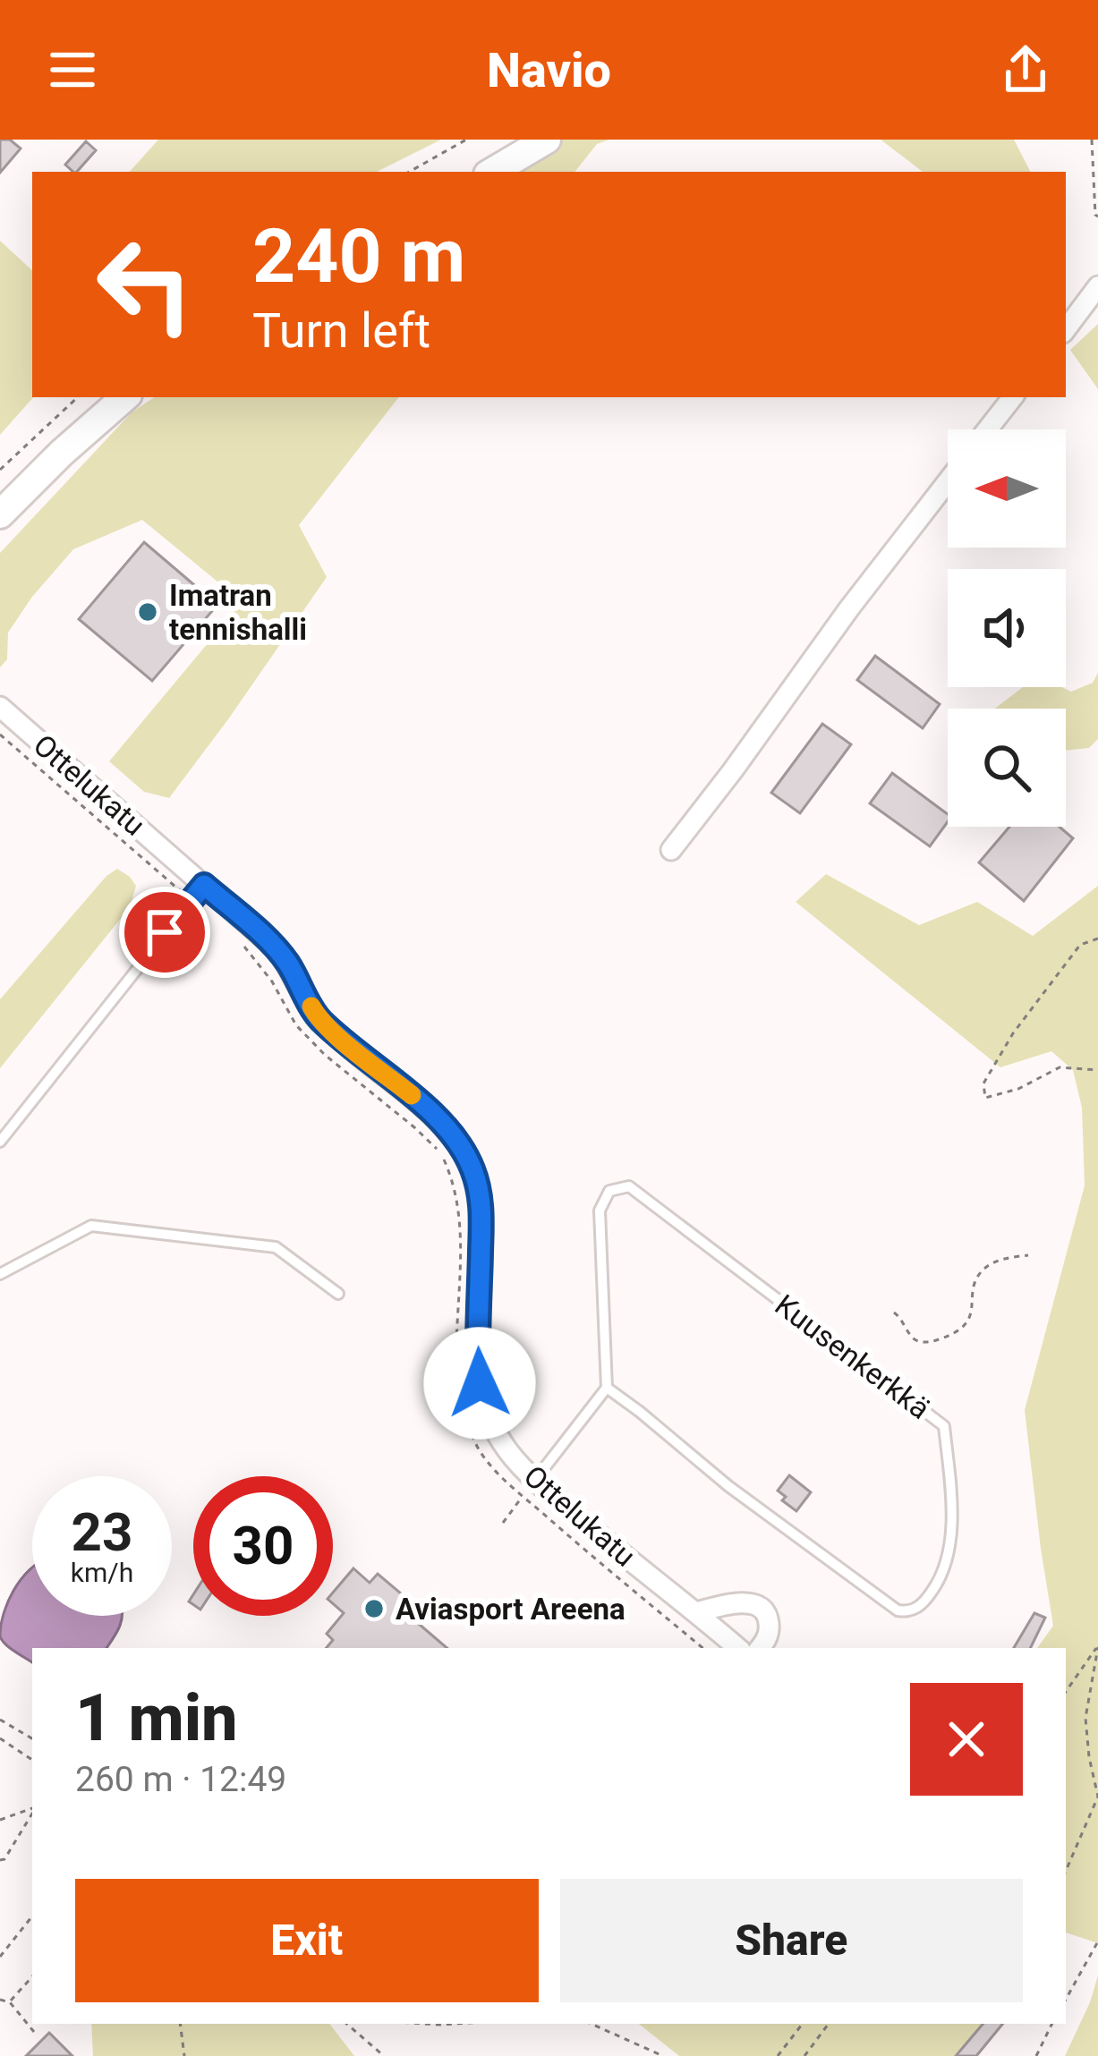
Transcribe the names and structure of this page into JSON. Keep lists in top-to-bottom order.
{
  "streets": {
    "street": ["Ottelukatu"],
    "lane": ["Kuusenkerkkä"]
  },
  "places": ["Imatran tennishalli", "Aviasport Areena"],
  "north": "left",
  "page": {
    "header": "Navio",
    "turn": ["240 m", "Turn left"],
    "speed": "23 km/h",
    "limit": "30",
    "heading": ["1 min", "260 m · 12:49"],
    "buttons": ["Exit", "Share"]
  }
}
